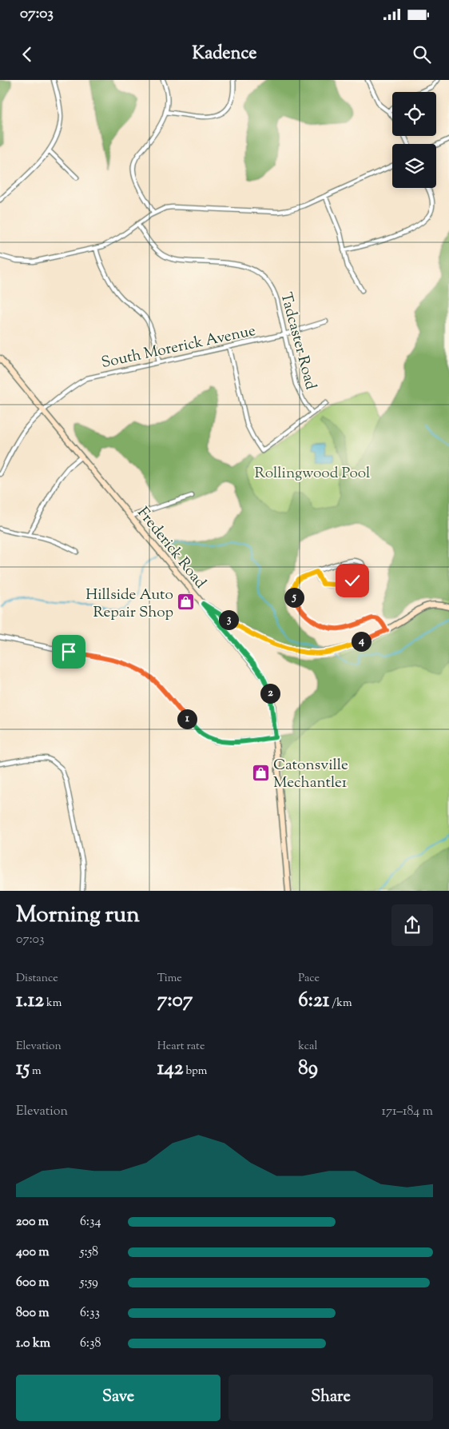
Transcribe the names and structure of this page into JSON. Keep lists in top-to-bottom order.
{
  "streets": {
    "main road": ["Frederick Road"],
    "street": ["Tadcaster Road", "South Morerick Avenue"]
  },
  "crossings": [
    ["Tadcaster Road", "South Morerick Avenue"],
    ["South Morerick Avenue", "Frederick Road"]
  ],
  "parks": ["Rollingwood Pool"],
  "places": {
    "shop": ["Hillside Auto Repair Shop", "Catonsville Mechantle1"]
  },
  "page": {
    "status": "07:03",
    "header": "Kadence",
    "pins": [
      "5",
      "3",
      "4",
      "2",
      "1"
    ],
    "heading": ["Morning run", "07:03"],
    "stats": [
      ["Distance", "1.12 km"],
      ["Time", "7:07"],
      ["Pace", "6:21 /km"],
      ["Elevation", "15 m"],
      ["Heart rate", "142 bpm"],
      ["kcal", "89"]
    ],
    "chart": ["Elevation", "171–184 m"],
    "list": [
      {
        "name": "200 m",
        "note": "6:34"
      },
      {
        "name": "400 m",
        "note": "5:58"
      },
      {
        "name": "600 m",
        "note": "5:59"
      },
      {
        "name": "800 m",
        "note": "6:33"
      },
      {
        "name": "1.0 km",
        "note": "6:38"
      }
    ],
    "buttons": ["Save", "Share"]
  }
}
